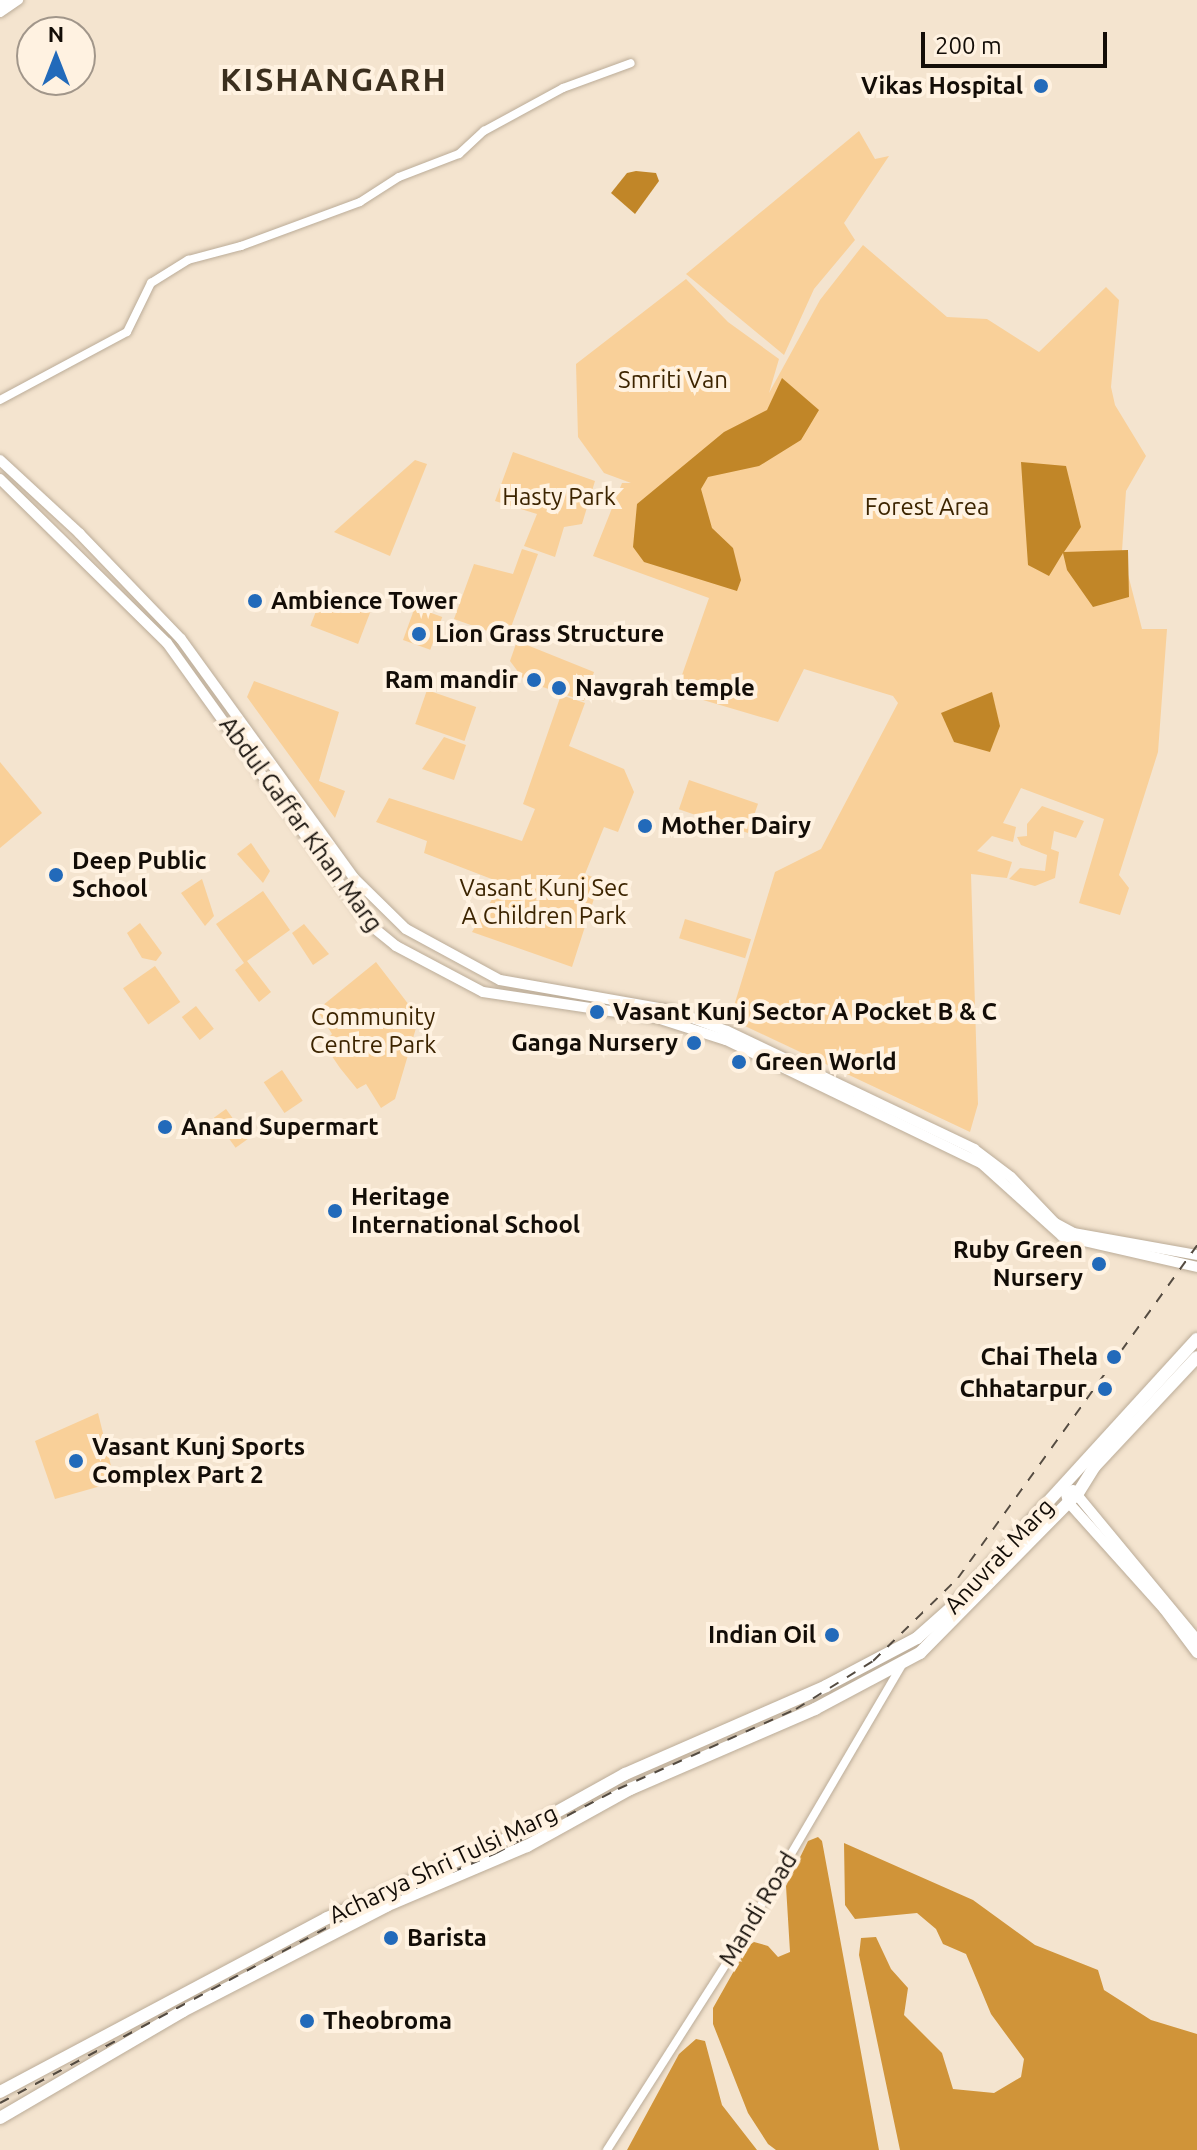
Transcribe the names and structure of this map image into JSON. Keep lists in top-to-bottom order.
{
  "streets": {
    "highway": ["Anuvrat Marg", "Acharya Shri Tulsi Marg"],
    "main road": ["Abdul Gaffar Khan Marg"],
    "street": ["Mandi Road"]
  },
  "crossings": [
    ["Anuvrat Marg", "Acharya Shri Tulsi Marg"],
    ["Acharya Shri Tulsi Marg", "Mandi Road"]
  ],
  "districts": ["KISHANGARH"],
  "parks": [
    "Smriti Van",
    "Hasty Park",
    "Forest Area",
    "Vasant Kunj Sec A Children Park",
    "Community Centre Park"
  ],
  "places": [
    "Vikas Hospital",
    "Ambience Tower",
    "Lion Grass Structure",
    "Ram mandir",
    "Navgrah temple",
    "Mother Dairy",
    "Deep Public School",
    "Vasant Kunj Sector A Pocket B & C",
    "Ganga Nursery",
    "Green World",
    "Anand Supermart",
    "Heritage International School",
    "Ruby Green Nursery",
    "Chai Thela",
    "Chhatarpur",
    "Vasant Kunj Sports Complex Part 2",
    "Indian Oil",
    "Barista",
    "Theobroma"
  ],
  "scale_bar": "200 m",
  "north": "top"
}
